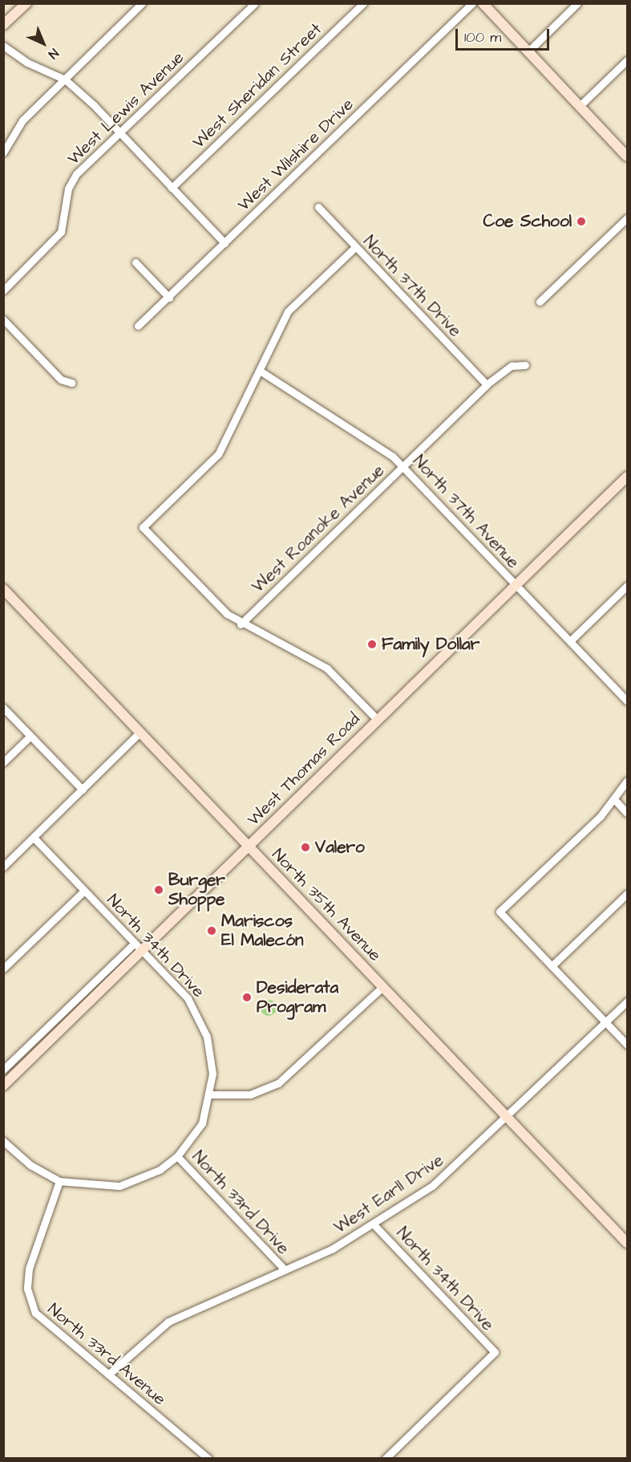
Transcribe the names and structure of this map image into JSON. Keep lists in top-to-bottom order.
{
  "streets": {
    "main road": ["West Thomas Road", "North 35th Avenue"],
    "street": [
      "West Sheridan Street",
      "West Lewis Avenue",
      "West Wilshire Drive",
      "North 37th Drive",
      "North 37th Avenue",
      "West Roanoke Avenue",
      "North 34th Drive",
      "West Earll Drive",
      "North 33rd Drive",
      "North 33rd Avenue"
    ]
  },
  "crossings": [
    ["North 37th Drive", "West Roanoke Avenue"],
    ["North 37th Avenue", "West Roanoke Avenue"],
    ["North 37th Avenue", "West Thomas Road"],
    ["West Thomas Road", "North 35th Avenue"],
    ["West Thomas Road", "North 34th Drive"],
    ["North 35th Avenue", "West Earll Drive"],
    ["North 34th Drive", "West Earll Drive"],
    ["North 34th Drive", "North 33rd Drive"],
    ["North 34th Drive", "North 33rd Avenue"],
    ["West Earll Drive", "North 33rd Drive"],
    ["West Earll Drive", "North 33rd Avenue"]
  ],
  "places": [
    "Coe School",
    "Family Dollar",
    "Valero",
    "Burger Shoppe",
    "Mariscos El Malecón",
    "Desiderata Program"
  ],
  "scale_bar": "100 m",
  "north": "bottom right"
}
